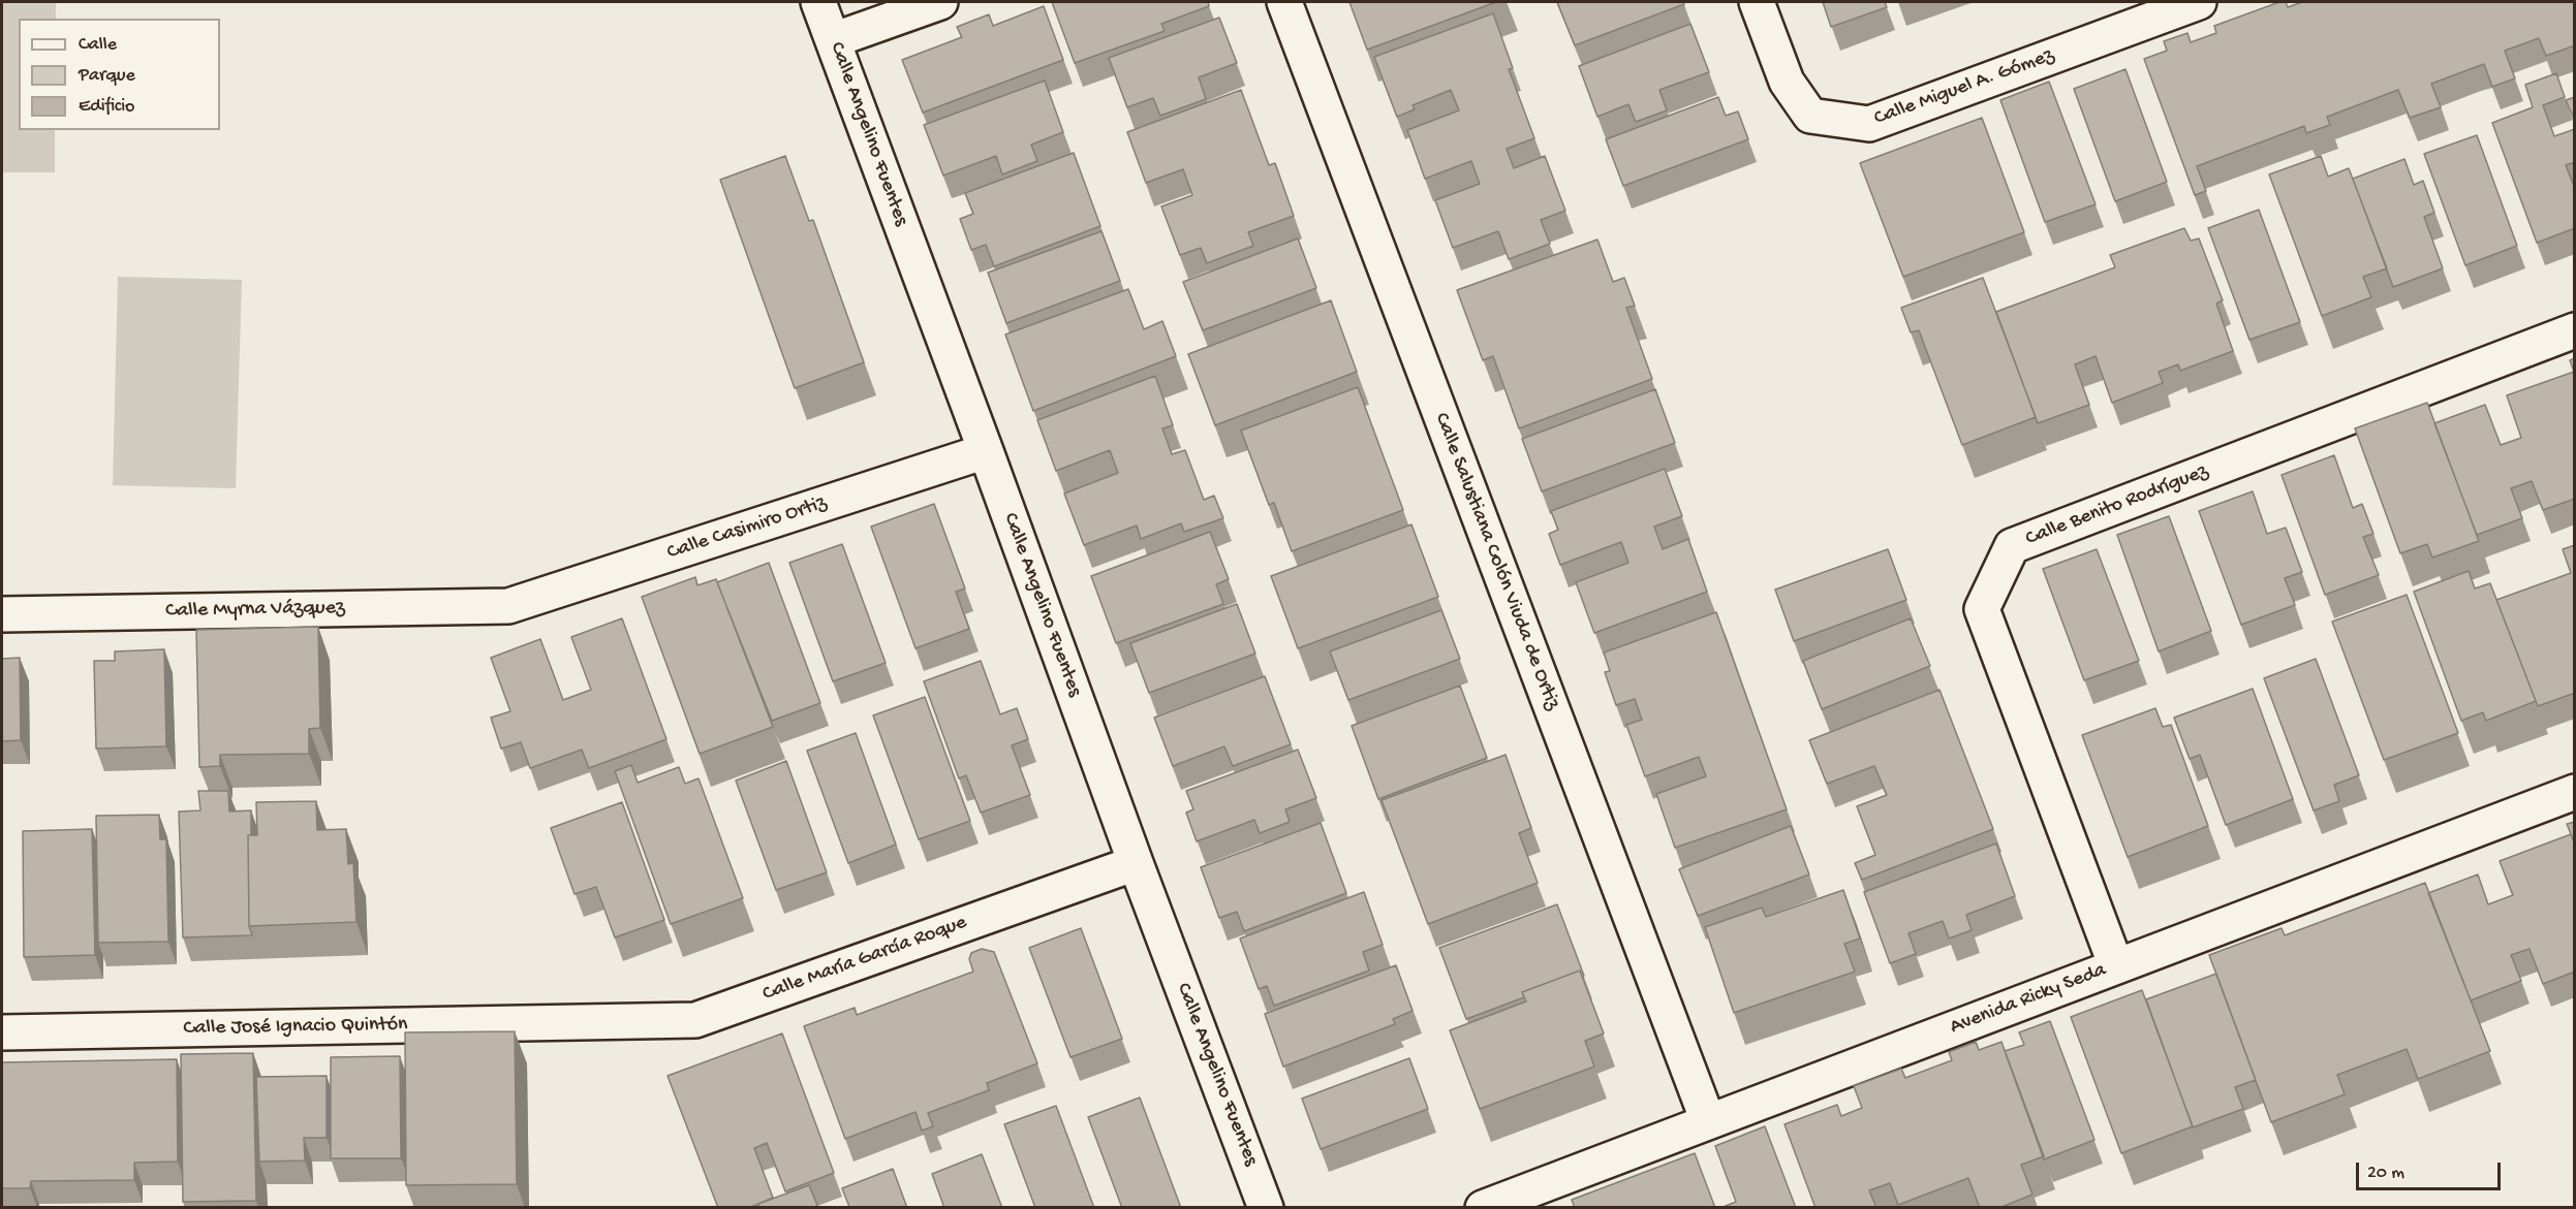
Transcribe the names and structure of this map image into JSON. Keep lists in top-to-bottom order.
{
  "streets": {
    "street": [
      "Calle Miguel A. Gómez",
      "Calle Angelino Fuentes",
      "Calle Benito Rodríguez",
      "Calle Casimiro Ortiz",
      "Calle Salustiana Colón Viuda de Ortiz",
      "Calle Myrna Vázquez",
      "Calle María García Roque",
      "Avenida Ricky Seda",
      "Calle José Ignacio Quintón"
    ]
  },
  "crossings": [
    ["Calle Angelino Fuentes", "Calle Casimiro Ortiz"],
    ["Calle Angelino Fuentes", "Calle María García Roque"],
    ["Calle Benito Rodríguez", "Avenida Ricky Seda"],
    ["Calle Casimiro Ortiz", "Calle Myrna Vázquez"],
    ["Calle Salustiana Colón Viuda de Ortiz", "Avenida Ricky Seda"],
    ["Calle María García Roque", "Calle José Ignacio Quintón"]
  ],
  "legend": ["Calle", "Parque", "Edificio"],
  "scale_bar": "20 m"
}
